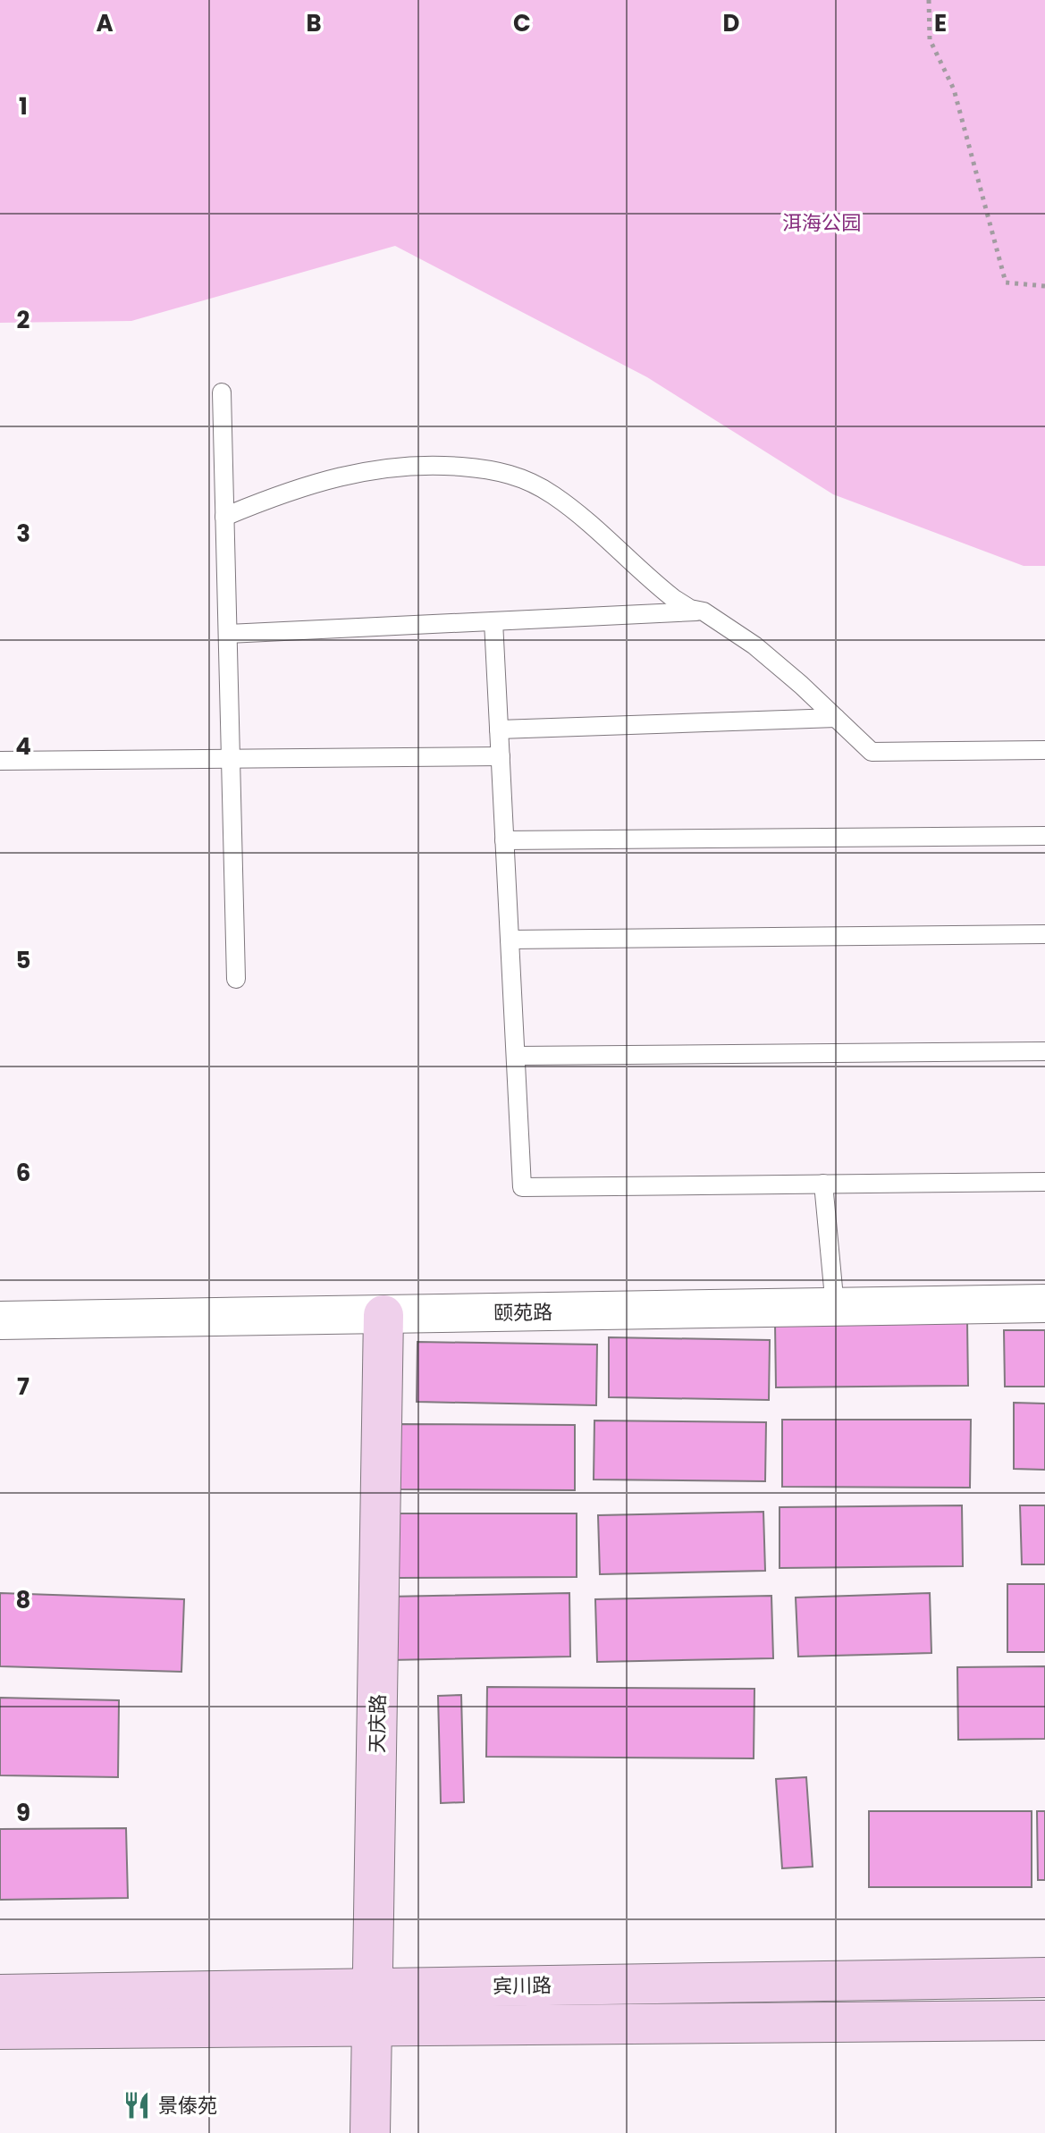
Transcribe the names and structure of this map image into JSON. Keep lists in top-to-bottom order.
{
  "streets": {
    "main road": ["天庆路", "宾川路"],
    "street": ["颐苑路"]
  },
  "crossings": [
    ["颐苑路", "天庆路"],
    ["天庆路", "宾川路"]
  ],
  "parks": ["洱海公园"],
  "places": {
    "restaurant": ["景傣苑"]
  },
  "grid": {
    "columns": [
      "A",
      "B",
      "C",
      "D",
      "E"
    ],
    "rows": [
      "1",
      "2",
      "3",
      "4",
      "5",
      "6",
      "7",
      "8",
      "9"
    ]
  }
}
